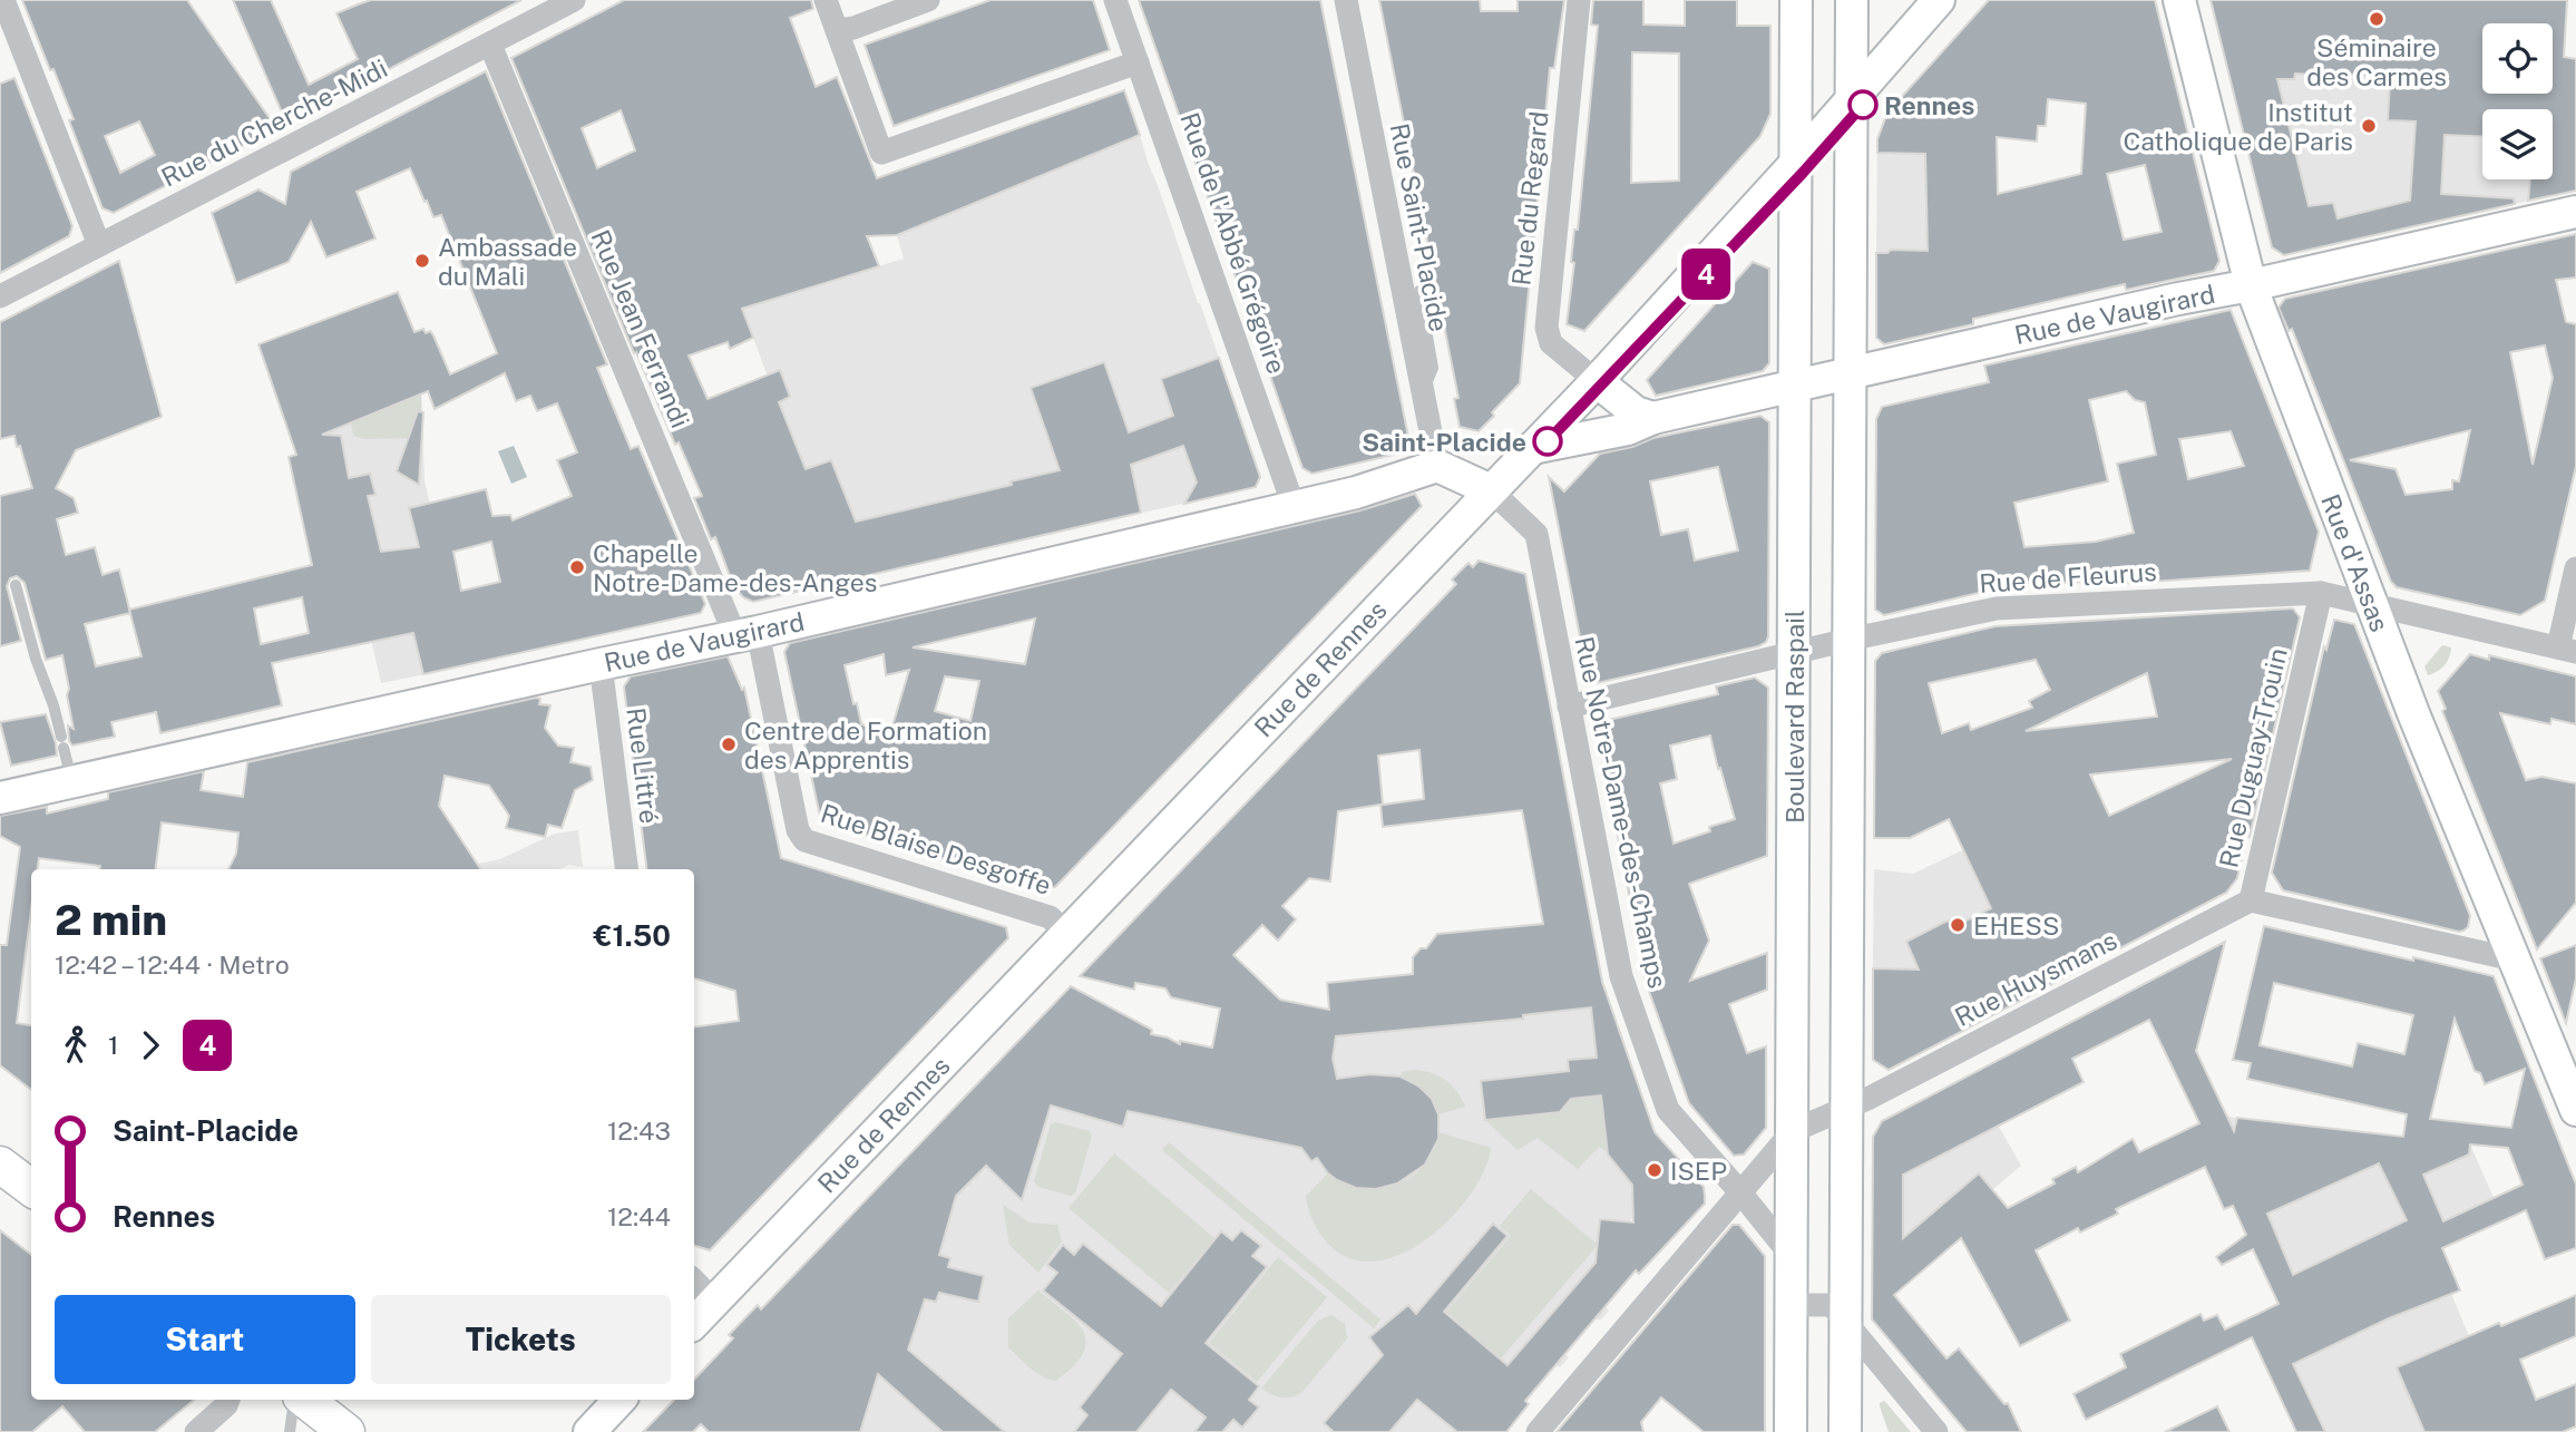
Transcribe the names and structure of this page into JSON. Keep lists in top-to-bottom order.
{
  "streets": {
    "main road": [
      "Rue de Vaugirard",
      "Rue d'Assas",
      "Rue de Rennes",
      "Boulevard Raspail"
    ],
    "street": [
      "Rue du Cherche-Midi",
      "Rue du Regard",
      "Rue Saint-Placide",
      "Rue de l'Abbé Grégoire",
      "Rue Jean Ferrandi",
      "Rue de Fleurus",
      "Rue Duguay-Trouin",
      "Rue Littré",
      "Rue Notre-Dame-des-Champs",
      "Rue Blaise Desgoffe",
      "Rue Huysmans"
    ]
  },
  "crossings": [
    ["Rue du Cherche-Midi", "Rue Jean Ferrandi"],
    ["Rue du Regard", "Rue de Rennes"],
    ["Rue Saint-Placide", "Rue de Vaugirard"],
    ["Rue de l'Abbé Grégoire", "Rue de Vaugirard"],
    ["Rue de Vaugirard", "Rue Jean Ferrandi"],
    ["Rue de Vaugirard", "Rue d'Assas"],
    ["Rue de Vaugirard", "Rue de Rennes"],
    ["Rue de Vaugirard", "Boulevard Raspail"],
    ["Rue de Vaugirard", "Rue Littré"],
    ["Rue de Vaugirard", "Rue Blaise Desgoffe"],
    ["Rue Jean Ferrandi", "Rue Blaise Desgoffe"],
    ["Rue d'Assas", "Rue de Fleurus"],
    ["Rue d'Assas", "Rue Duguay-Trouin"],
    ["Rue de Fleurus", "Boulevard Raspail"],
    ["Rue de Fleurus", "Rue Duguay-Trouin"],
    ["Rue de Fleurus", "Rue Notre-Dame-des-Champs"],
    ["Rue de Rennes", "Boulevard Raspail"],
    ["Rue de Rennes", "Rue Notre-Dame-des-Champs"],
    ["Rue de Rennes", "Rue Blaise Desgoffe"],
    ["Boulevard Raspail", "Rue Notre-Dame-des-Champs"],
    ["Boulevard Raspail", "Rue Huysmans"],
    ["Rue Duguay-Trouin", "Rue Huysmans"]
  ],
  "places": [
    "Séminaire des Carmes",
    "Rennes",
    "Institut Catholique de Paris",
    "Ambassade du Mali",
    "Saint-Placide",
    "Chapelle Notre-Dame-des-Anges",
    "Centre de Formation des Apprentis",
    "EHESS",
    "ISEP"
  ],
  "lines": ["metro line 4"],
  "page": {
    "on_map": "4",
    "heading": ["2 min", "12:42 – 12:44 · Metro", "€1.50"],
    "legs": ["1", "4"],
    "list": [
      {
        "name": "Saint-Placide",
        "value": "12:43"
      },
      {
        "name": "Rennes",
        "value": "12:44"
      }
    ],
    "buttons": ["Start", "Tickets"]
  }
}
